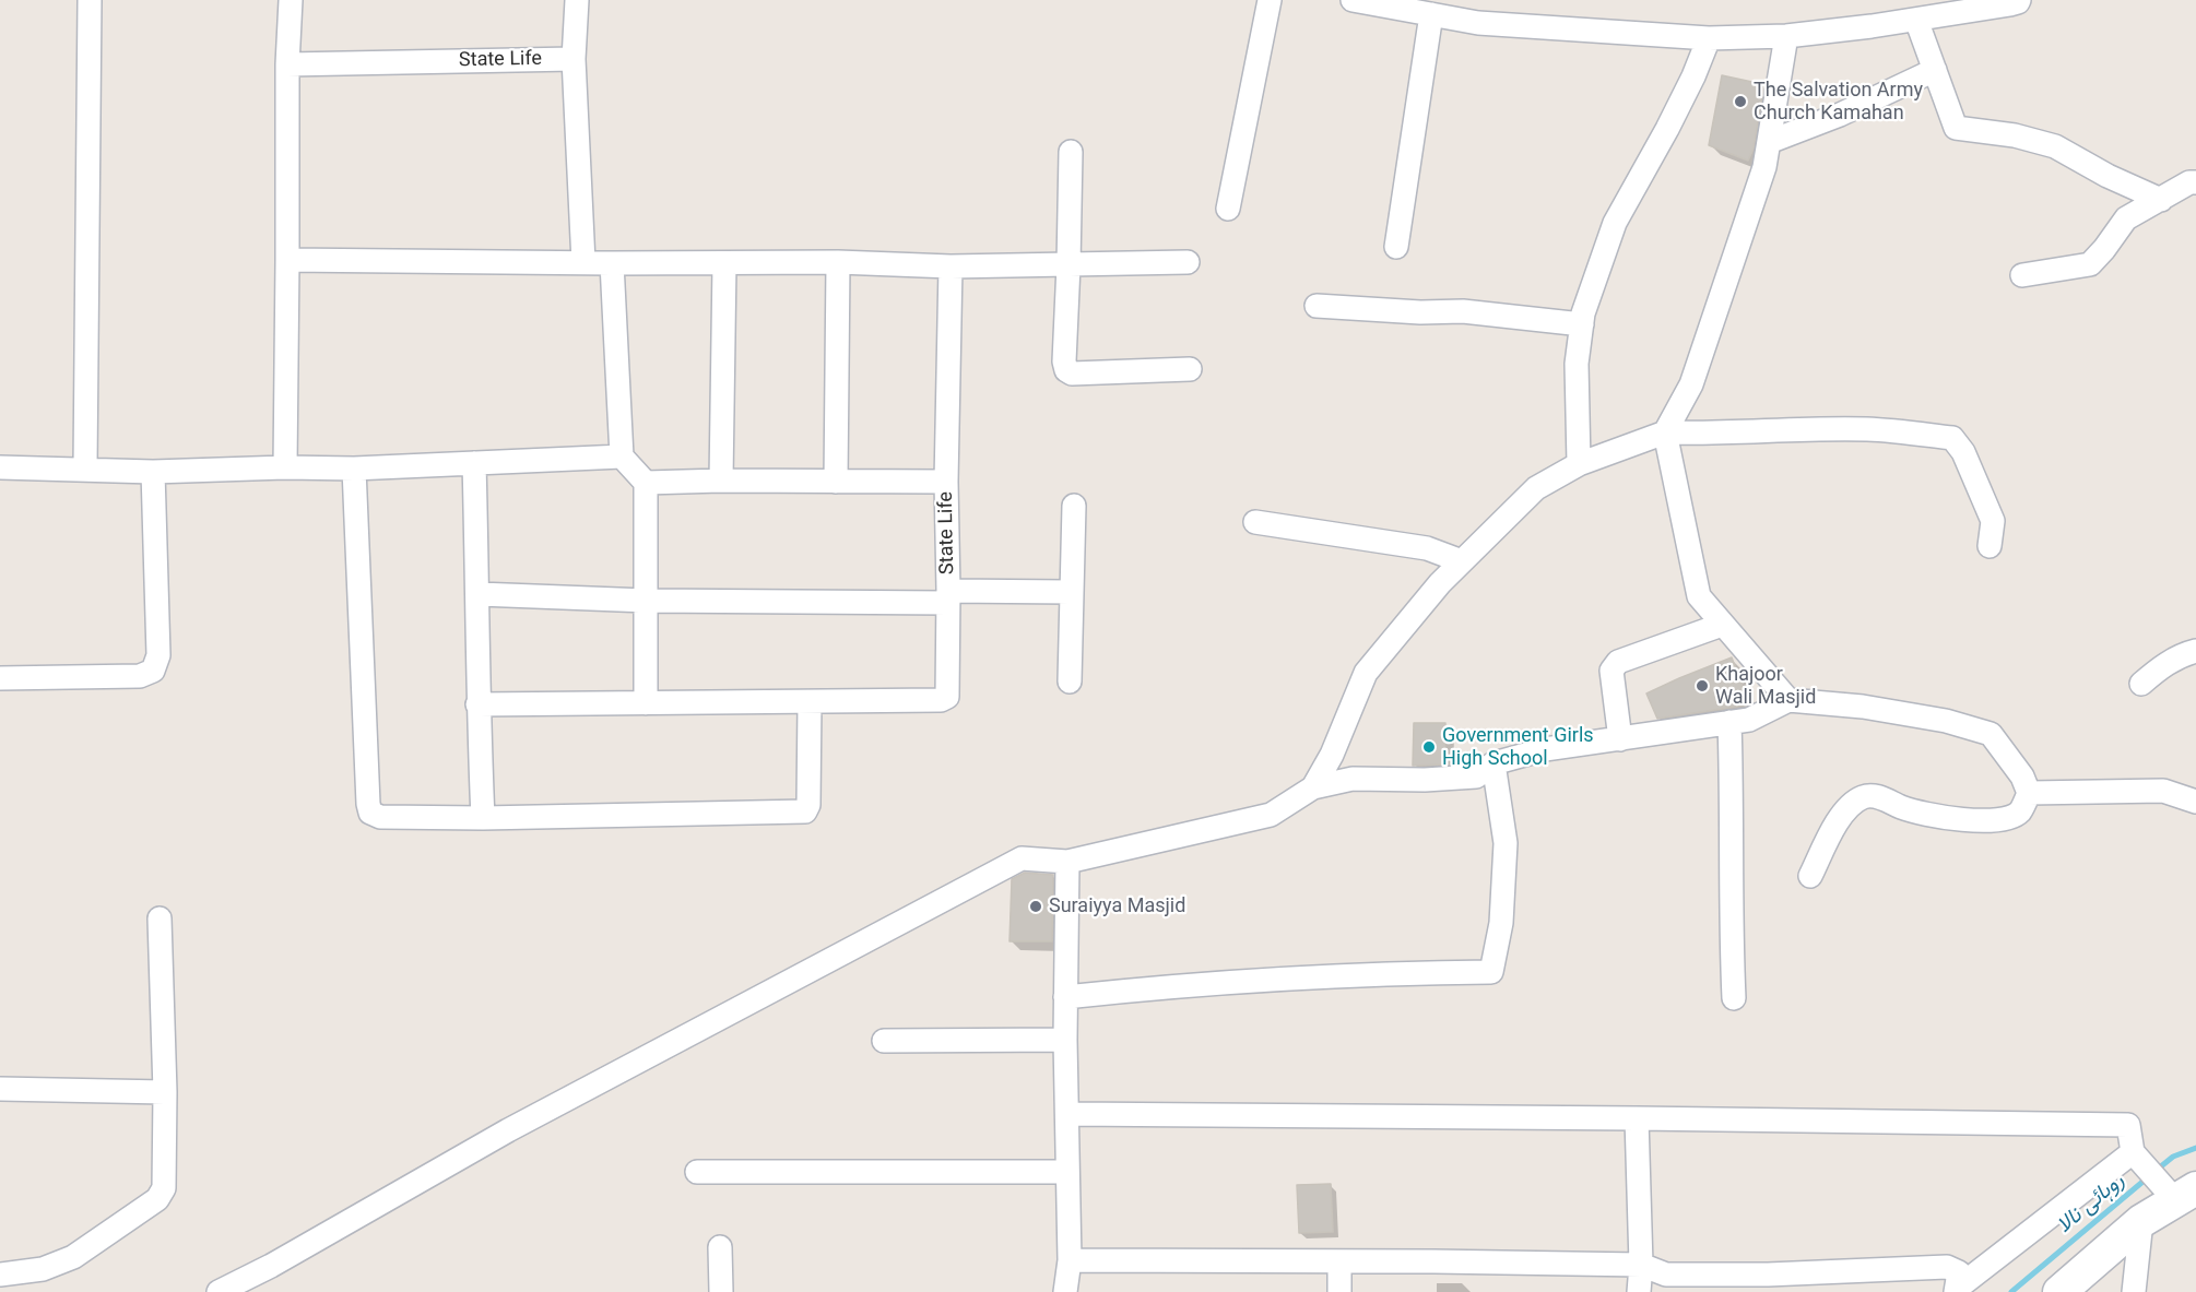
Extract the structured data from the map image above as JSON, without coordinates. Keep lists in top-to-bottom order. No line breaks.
{"streets":{"street":["State Life"]},"water":["روہائی نالا"],"places":["The Salvation Army Church Kamahan","Khajoor Wali Masjid","Government Girls High School","Suraiyya Masjid"]}
